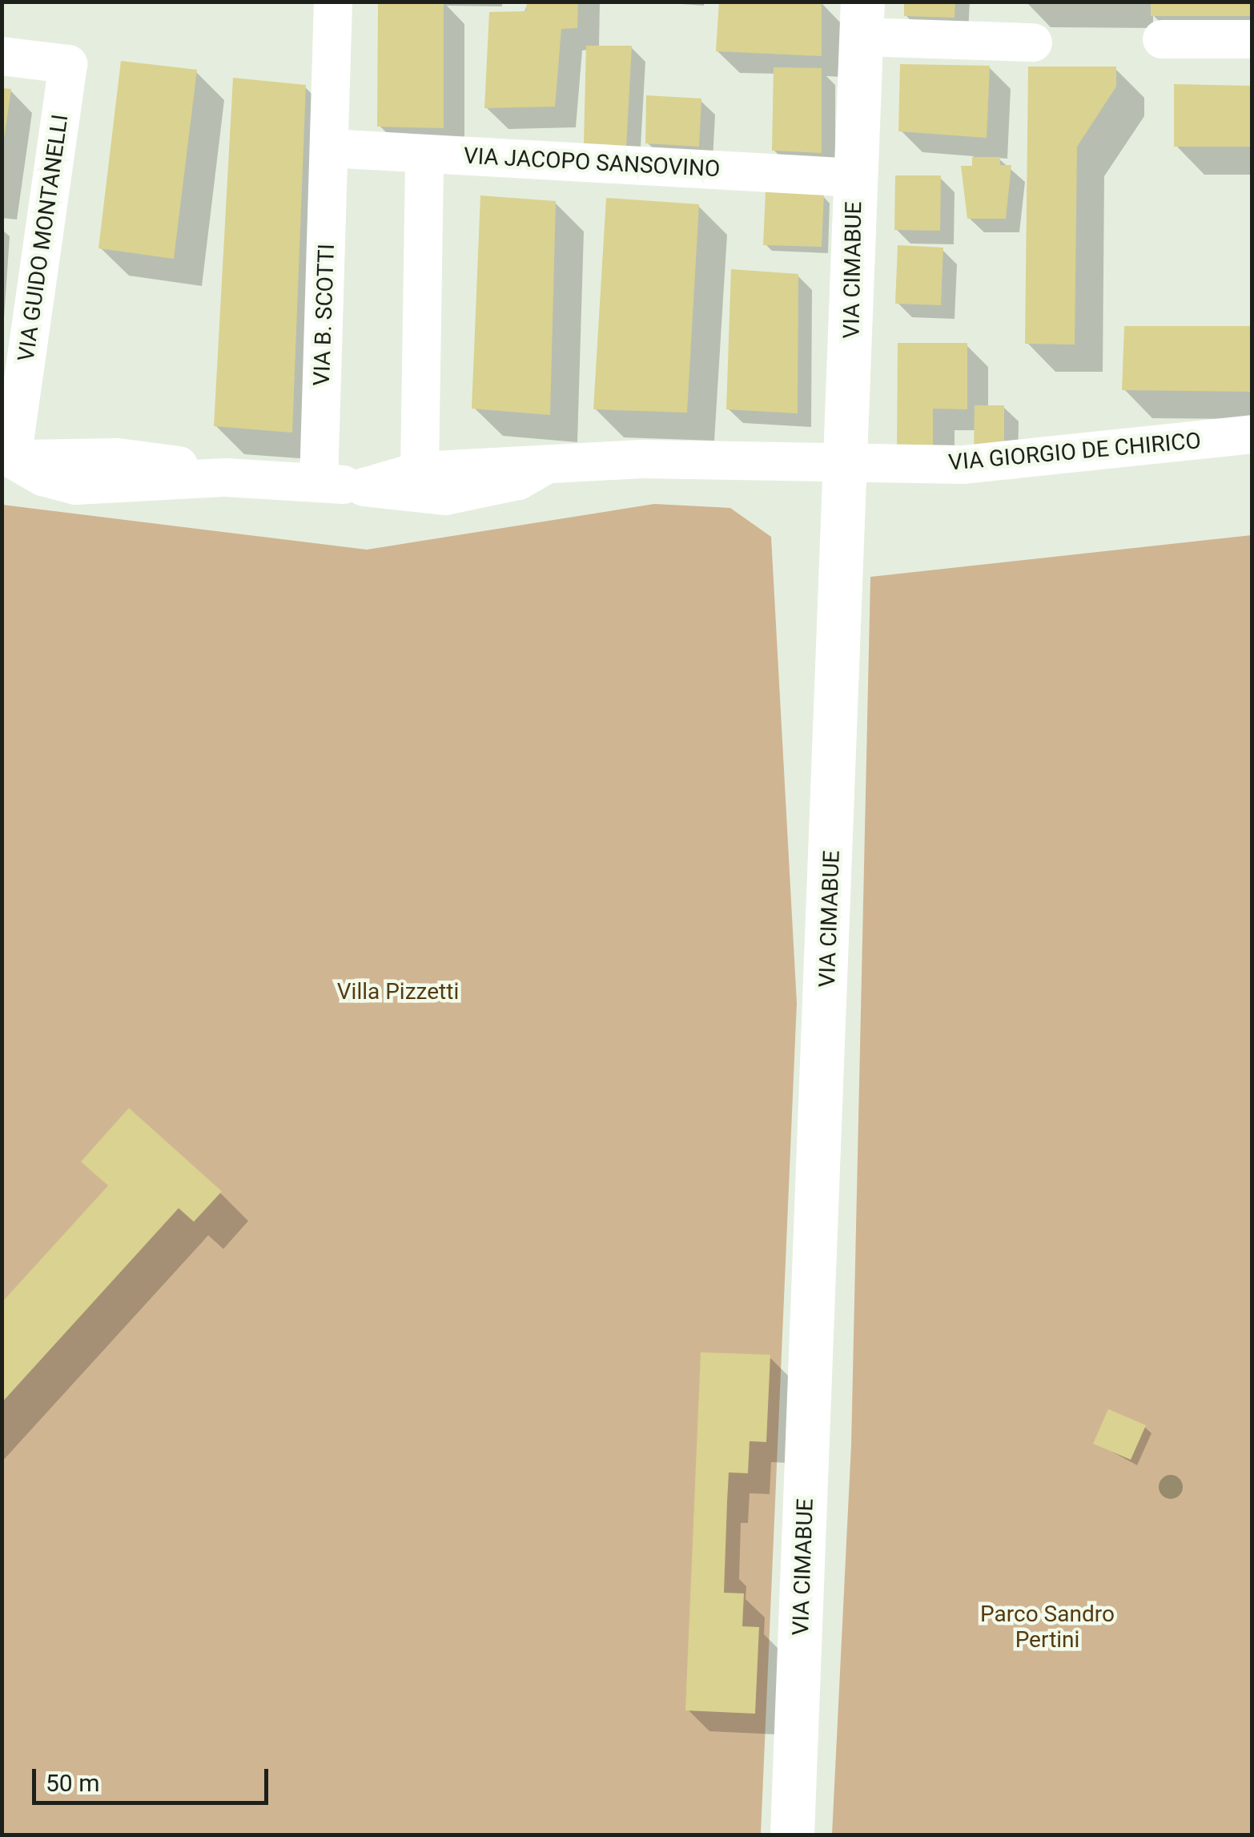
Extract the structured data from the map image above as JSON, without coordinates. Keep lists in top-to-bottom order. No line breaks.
{"streets":{"main road":["VIA CIMABUE"],"street":["VIA JACOPO SANSOVINO","VIA GUIDO MONTANELLI","VIA B. SCOTTI","VIA GIORGIO DE CHIRICO"]},"crossings":[["VIA JACOPO SANSOVINO","VIA CIMABUE"],["VIA JACOPO SANSOVINO","VIA B. SCOTTI"],["VIA CIMABUE","VIA GIORGIO DE CHIRICO"]],"parks":["Villa Pizzetti","Parco Sandro Pertini"],"scale_bar":"50 m"}
